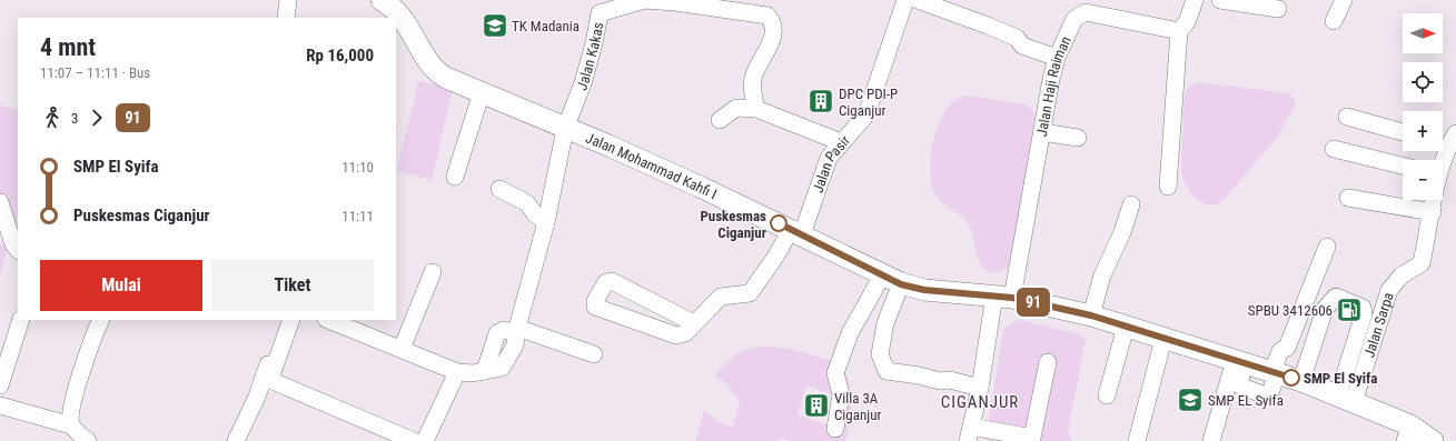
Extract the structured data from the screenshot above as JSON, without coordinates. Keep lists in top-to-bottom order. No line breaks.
{"streets":{"main road":["Jalan Mohammad Kahfi I"],"street":["Jalan Kakas","Jalan Haji Raiman","Jalan Pasir","Jalan Sarpa"]},"crossings":[["Jalan Kakas","Jalan Mohammad Kahfi I"],["Jalan Haji Raiman","Jalan Mohammad Kahfi I"],["Jalan Mohammad Kahfi I","Jalan Pasir"],["Jalan Mohammad Kahfi I","Jalan Sarpa"]],"districts":["CIGANJUR"],"places":{"school or university":["TK Madania","SMP EL Syifa"],"building":["DPC PDI-P Ciganjur","Villa 3A Ciganjur"],"other":["Puskesmas Ciganjur","SMP El Syifa"],"fuel station":["SPBU 3412606"]},"lines":["bus line 91"],"north":"right","page":{"on_map":"91","map_buttons":["+","−"],"heading":["4 mnt","11:07 – 11:11 · Bus","Rp 16,000"],"legs":["3","91"],"list":[{"name":"SMP El Syifa","value":"11:10"},{"name":"Puskesmas Ciganjur","value":"11:11"}],"buttons":["Mulai","Tiket"]}}
